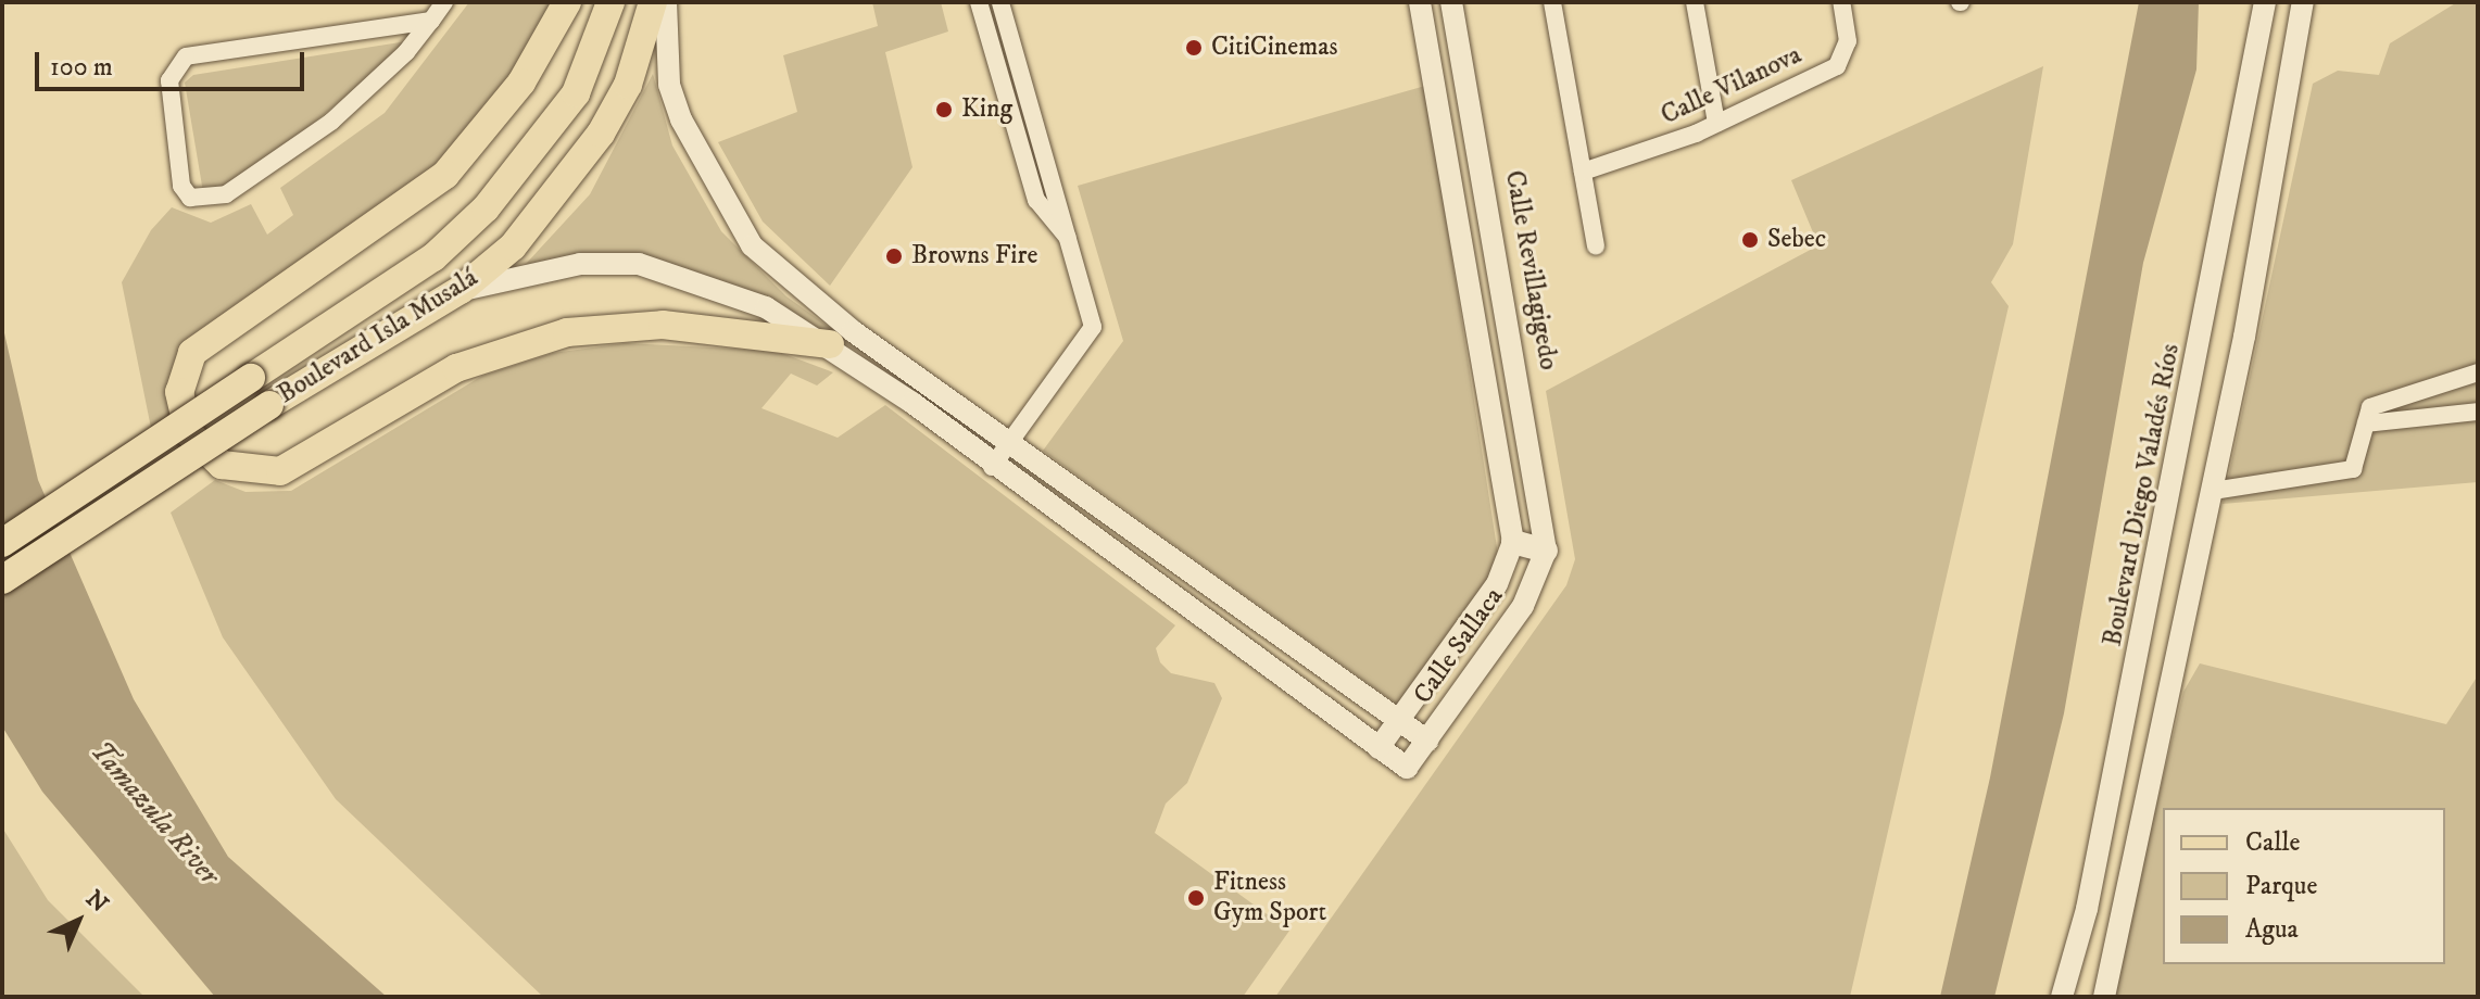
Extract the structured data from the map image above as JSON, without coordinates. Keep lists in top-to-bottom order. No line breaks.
{"streets":{"main road":["Boulevard Isla Musalá"],"street":["Calle Vilanova","Calle Revillagigedo","Boulevard Diego Valadés Ríos","Calle Sallaca"]},"crossings":[["Calle Revillagigedo","Calle Sallaca"]],"water":["Tamazula River"],"places":["CitiCinemas","King","Sebec","Browns Fire","Fitness Gym Sport"],"legend":["Calle","Parque","Agua"],"scale_bar":"100 m","north":"top right"}
